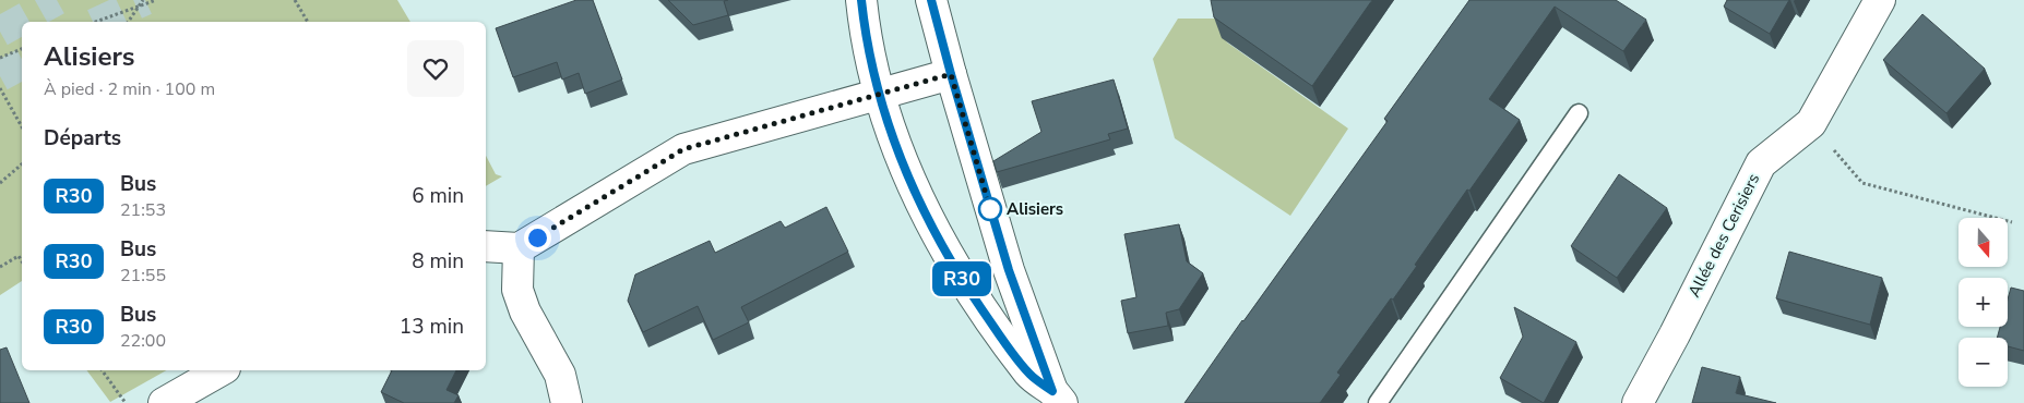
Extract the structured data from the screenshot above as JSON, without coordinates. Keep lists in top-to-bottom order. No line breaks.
{"streets":{"street":["Allée des Cerisiers"]},"places":["Alisiers"],"lines":["bus line R30"],"north":"bottom","page":{"on_map":"R30","heading":[["Alisiers","À pied · 2 min · 100 m"],"Départs"],"list":[{"mark":"R30","name":"Bus","note":"21:53","value":"6 min"},{"mark":"R30","name":"Bus","note":"21:55","value":"8 min"},{"mark":"R30","name":"Bus","note":"22:00","value":"13 min"}],"map_buttons":["+","−"]}}
